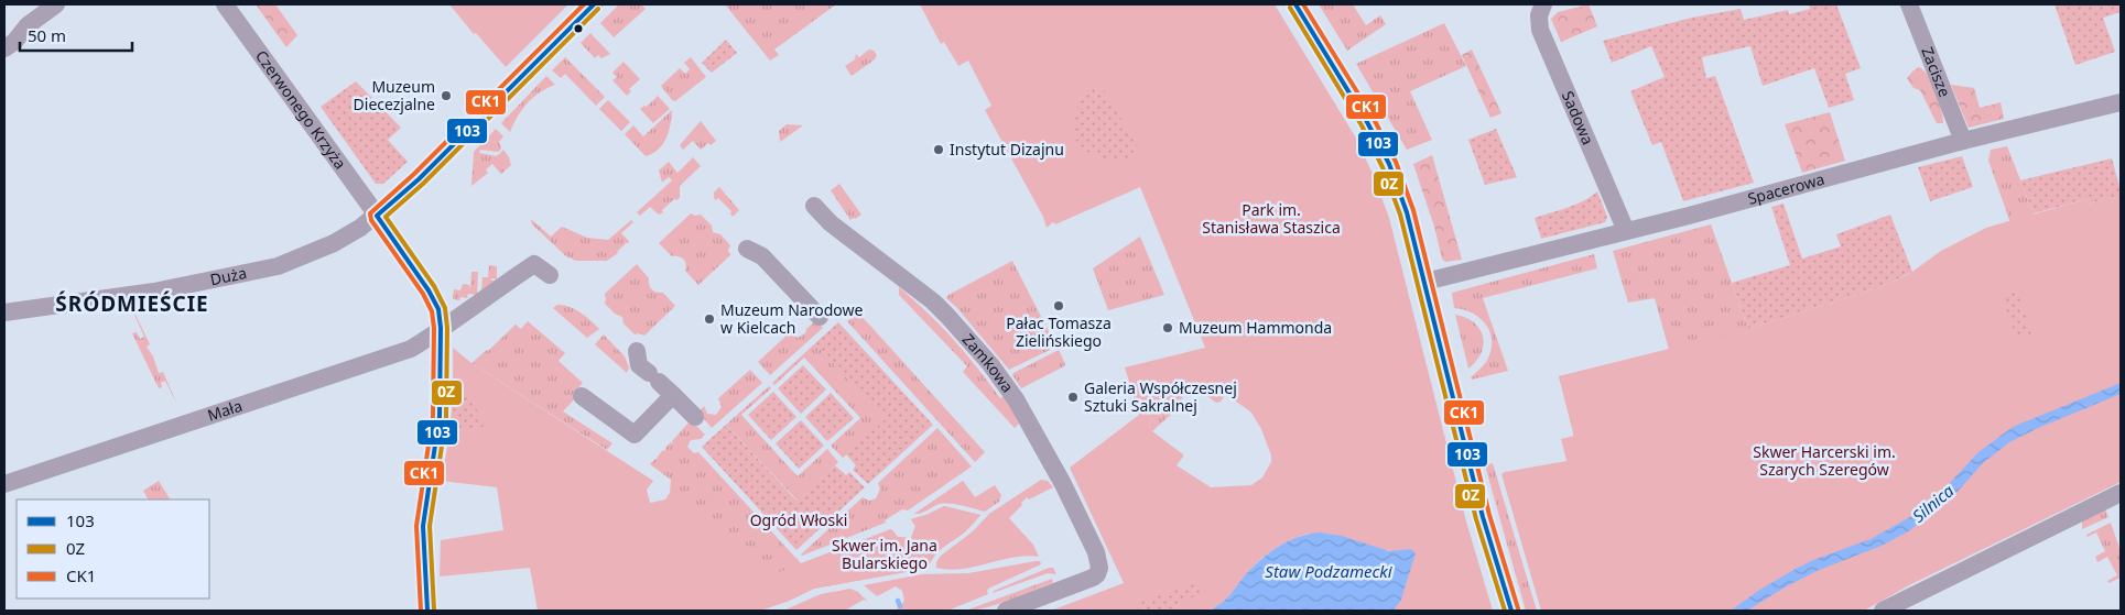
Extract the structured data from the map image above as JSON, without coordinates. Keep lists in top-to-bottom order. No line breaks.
{"streets":{"street":["Zacisze","Czerwonego Krzyża","Sadowa","Spacerowa","Duża","Zamkowa","Mała"]},"crossings":[["Zacisze","Spacerowa"],["Czerwonego Krzyża","Duża"],["Czerwonego Krzyża","Mała"],["Sadowa","Spacerowa"]],"districts":["ŚRÓDMIEŚCIE"],"water":["Silnica","Staw Podzamecki"],"parks":["Park im. Stanisława Staszica","Skwer Harcerski im. Szarych Szeregów","Ogród Włoski","Skwer im. Jana Bularskiego"],"places":["Muzeum Diecezjalne","Instytut Dizajnu","Pałac Tomasza Zielińskiego","Muzeum Narodowe w Kielcach","Muzeum Hammonda","Galeria Współczesnej Sztuki Sakralnej"],"lines":["transit line 103","transit line CK1","transit line 0Z"],"legend":["103","0Z","CK1"],"scale_bar":"50 m"}
